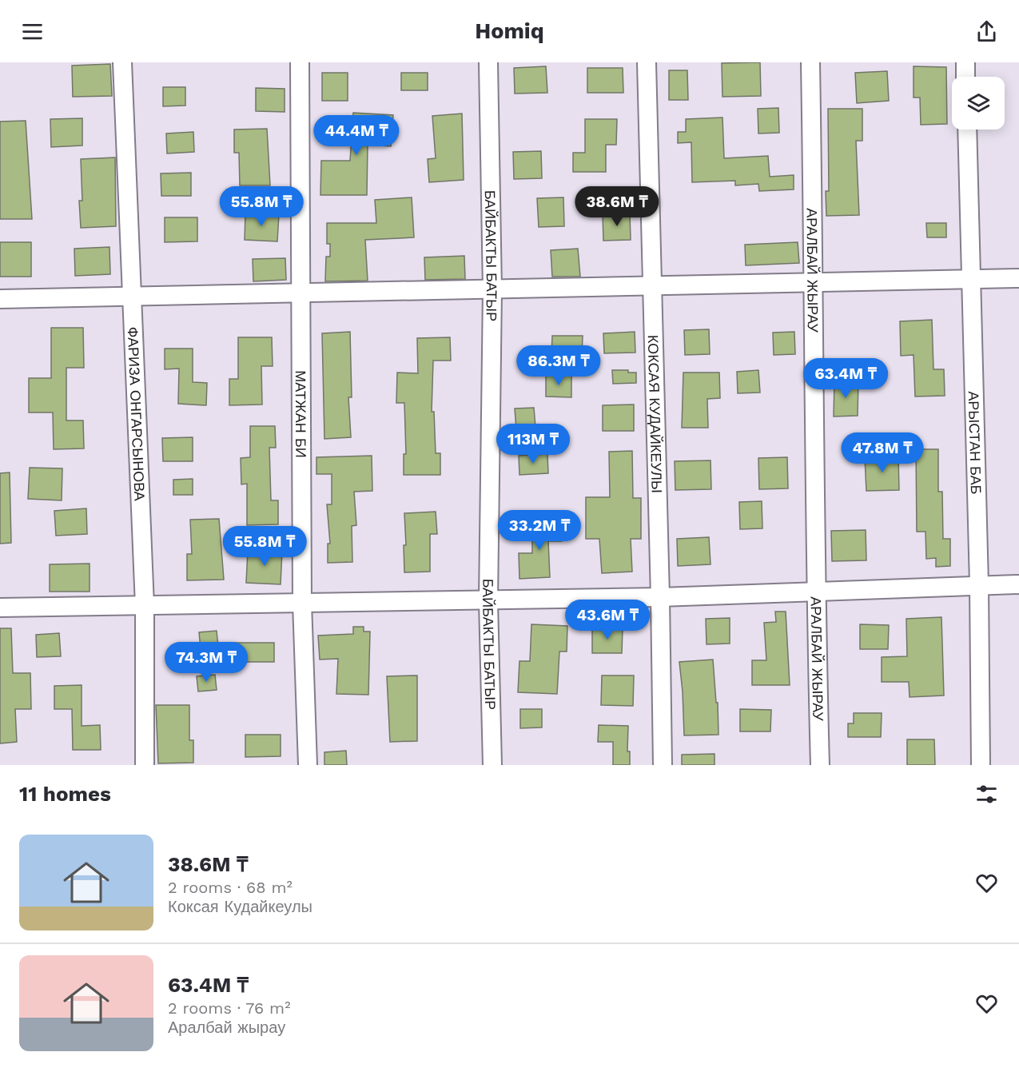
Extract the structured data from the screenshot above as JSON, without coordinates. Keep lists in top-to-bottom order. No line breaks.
{"streets":{"street":["БАЙБАКТЫ БАТЫР","АРАЛБАЙ ЖЫРАУ","ФАРИЗА ОНГАРСЫНОВА","КОКСАЯ КУДАЙКЕУЛЫ","МАТЖАН БИ","АРЫСТАН БАБ"]},"page":{"header":"Homiq","price":["44.4M ₸","55.8M ₸","38.6M ₸","86.3M ₸","63.4M ₸","113M ₸","47.8M ₸","33.2M ₸","55.8M ₸","43.6M ₸","74.3M ₸"],"heading":"11 homes","list":[{"name":"38.6M ₸","note":"2 rooms · 68 m² · Коксая Кудайкеулы"},{"name":"63.4M ₸","note":"2 rooms · 76 m² · Аралбай жырау"}]}}
